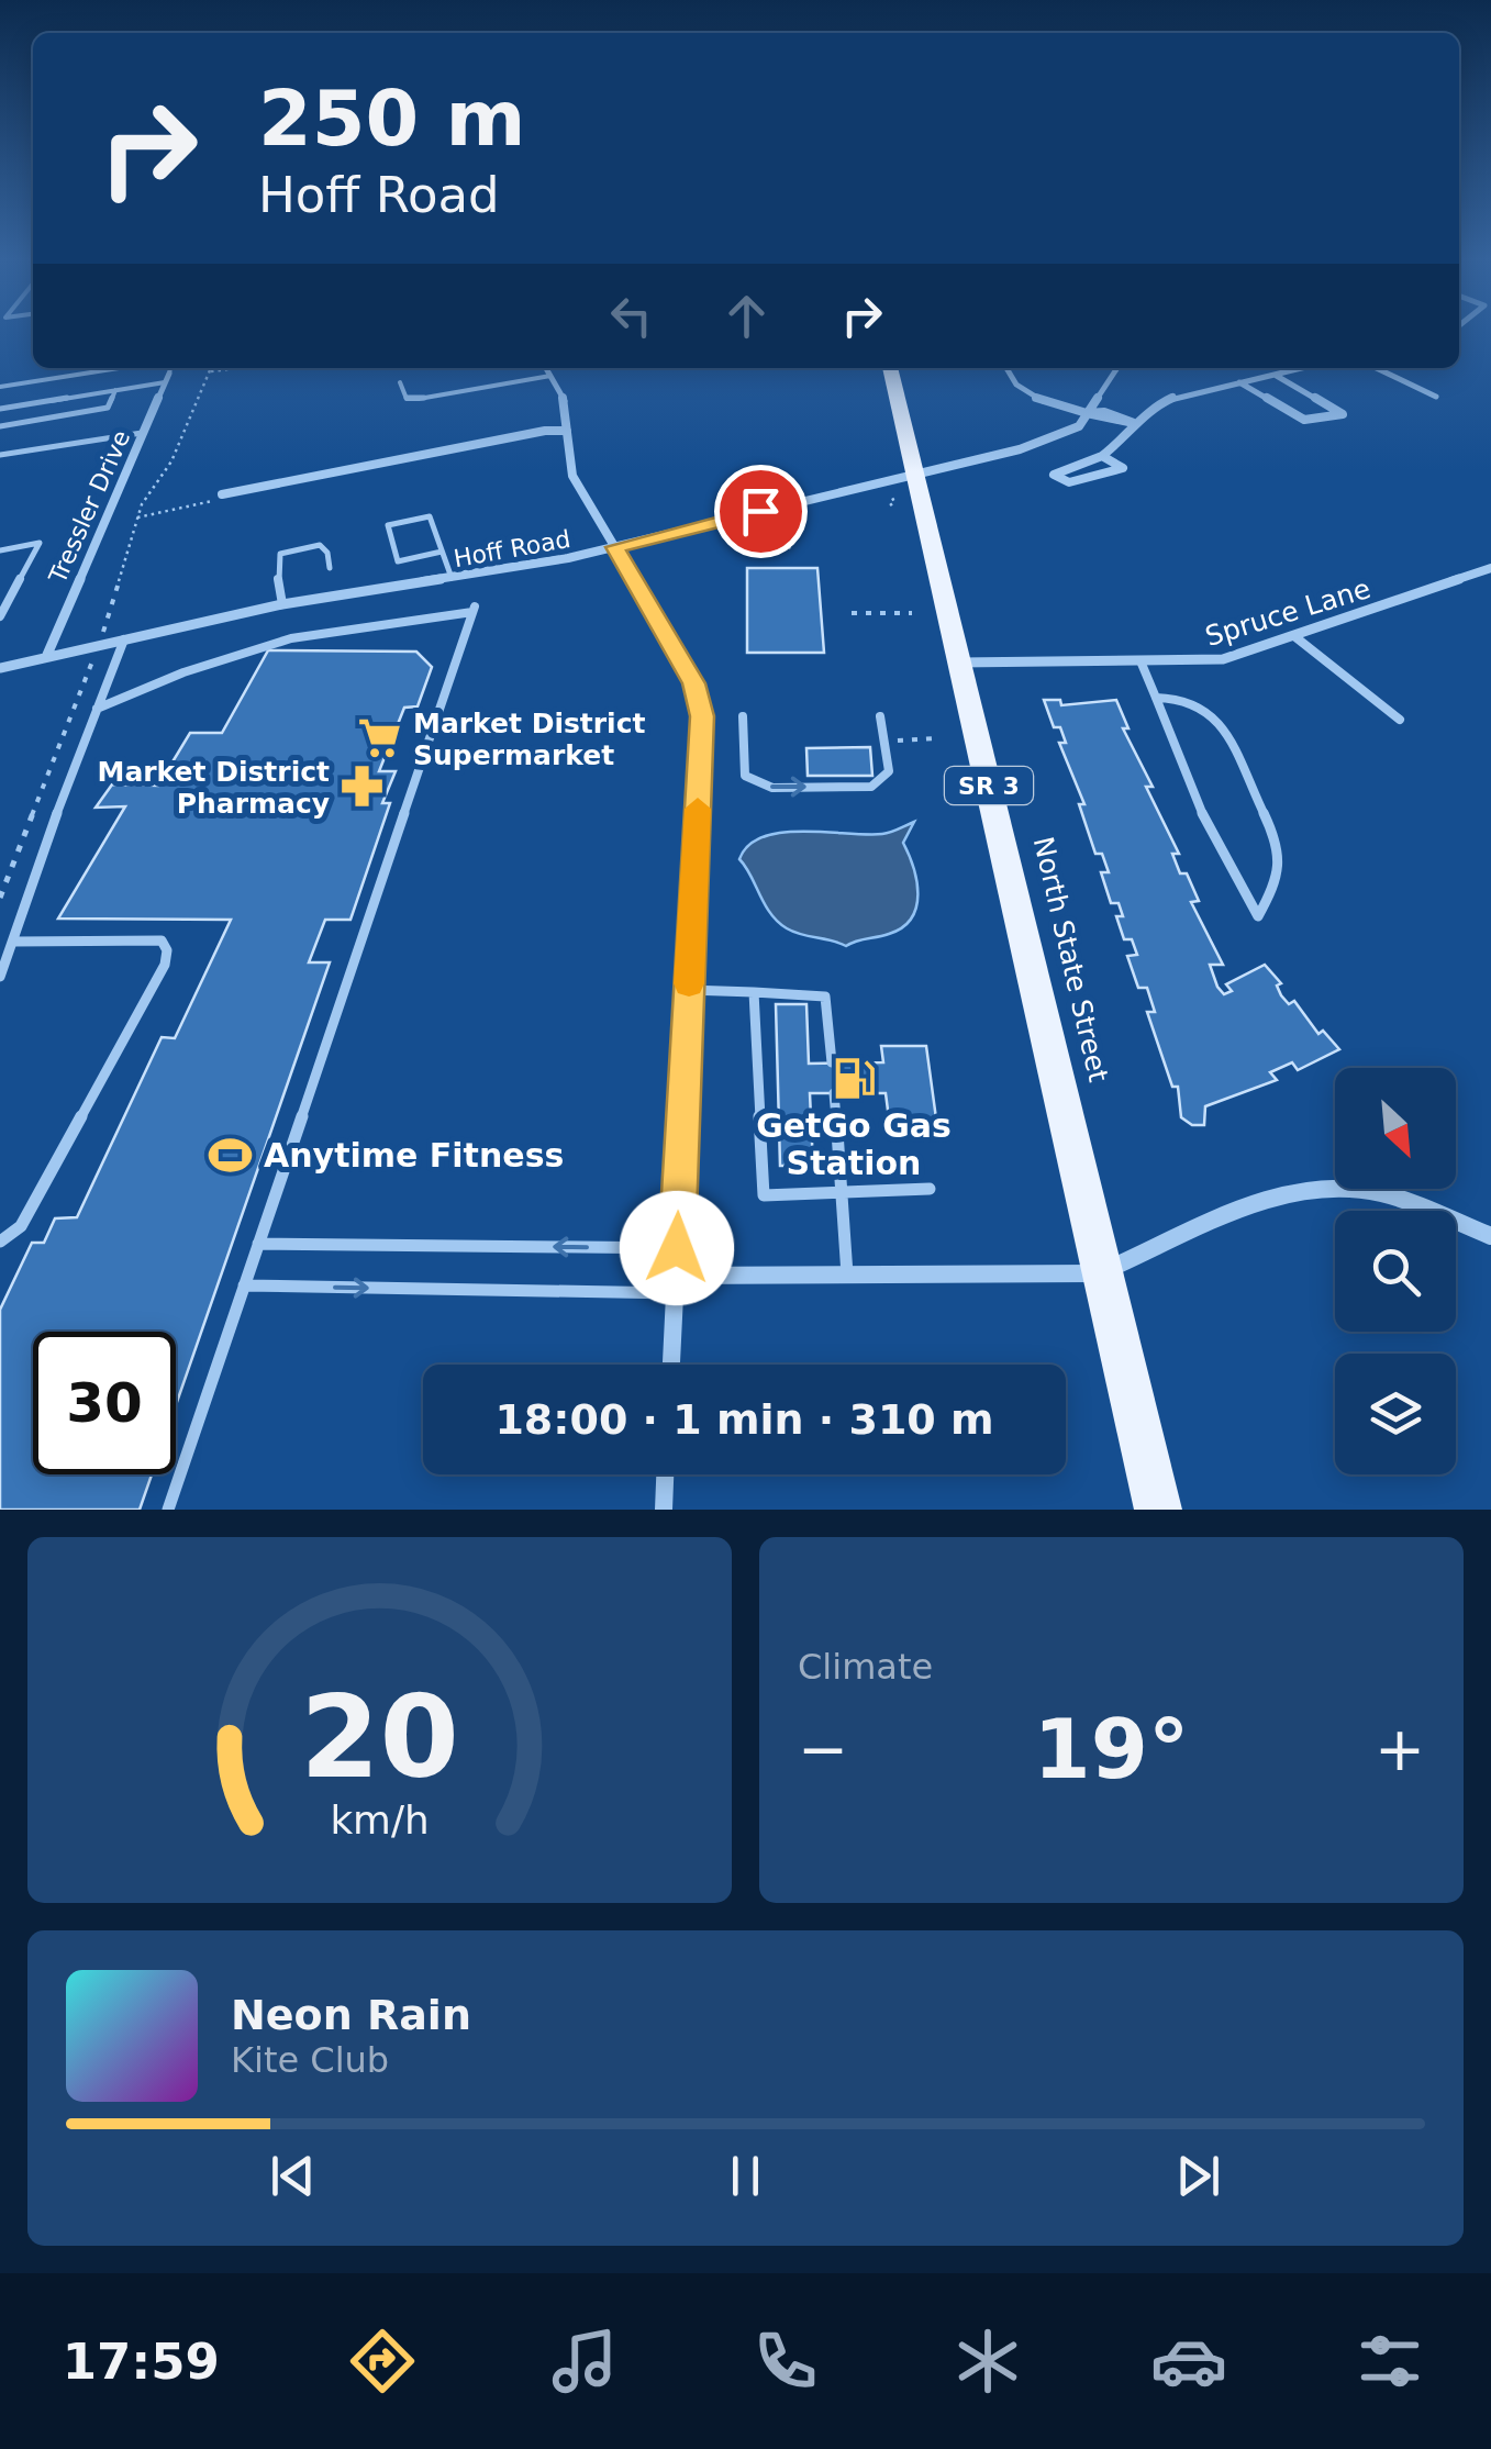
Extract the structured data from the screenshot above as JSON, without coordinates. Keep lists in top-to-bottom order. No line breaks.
{"streets":{"main road":["SR 3","North State Street"],"street":["Tressler Drive","Hoff Road","Spruce Lane"]},"crossings":[["Tressler Drive","Hoff Road"],["Hoff Road","North State Street"],["Spruce Lane","North State Street"]],"places":{"supermarket":["Market District Supermarket"],"pharmacy":["Market District Pharmacy"],"fuel station":["GetGo Gas Station"],"sports":["Anytime Fitness"]},"north":"bottom right","page":{"turn":["250 m","Hoff Road"],"limit":"30","trip":"18:00 · 1 min · 310 m","tile":"Climate","heat":["−","19°","+"],"song":["Neon Rain","Kite Club"],"tabs":"17:59","gauge":["20","km/h"]}}
